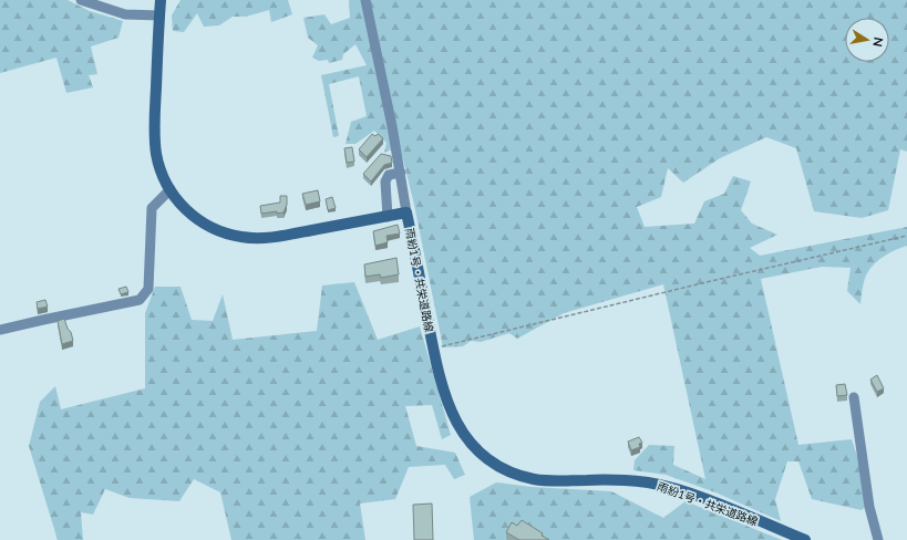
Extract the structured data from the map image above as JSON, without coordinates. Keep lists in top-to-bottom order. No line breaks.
{"streets":{"street":["雨紛1号・共栄道路線"]},"north":"right"}
